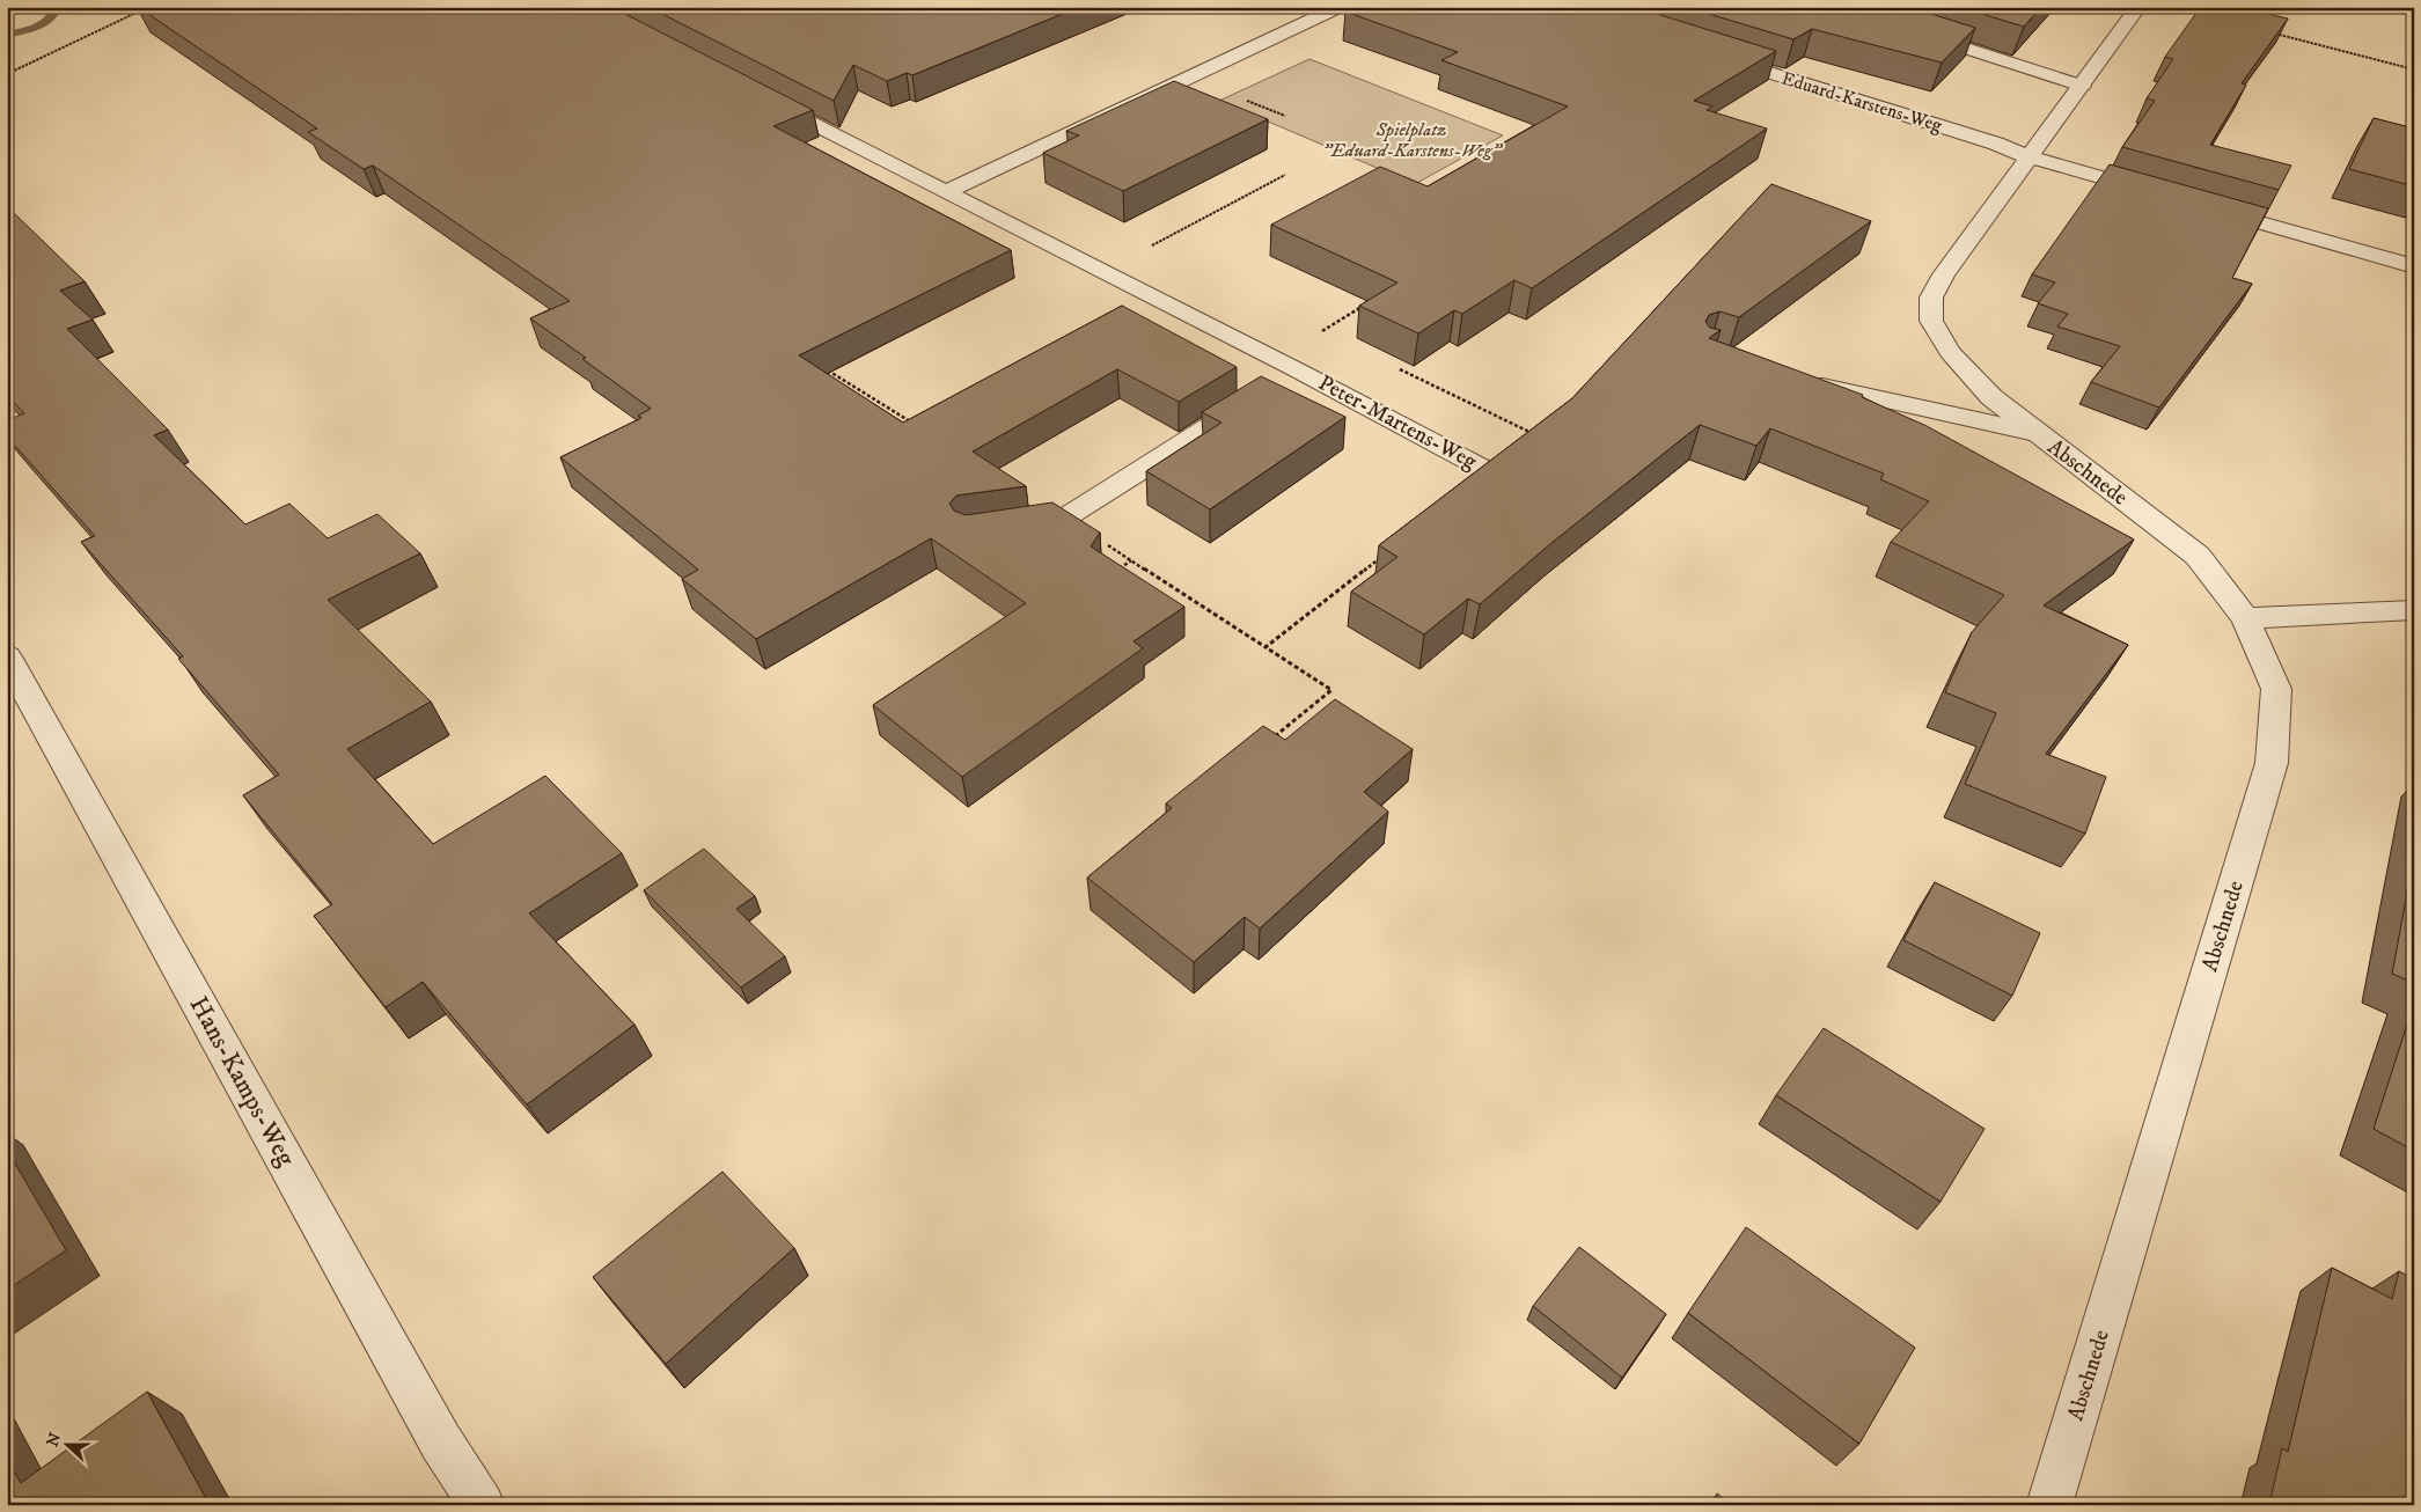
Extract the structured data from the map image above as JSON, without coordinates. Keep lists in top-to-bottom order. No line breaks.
{"streets":{"street":["Eduard-Karstens-Weg","Peter-Martens-Weg","Abschnede","Hans-Kamps-Weg"]},"crossings":[["Eduard-Karstens-Weg","Abschnede"]],"parks":["Spielplatz \"Eduard-Karstens-Weg\""],"north":"left"}
